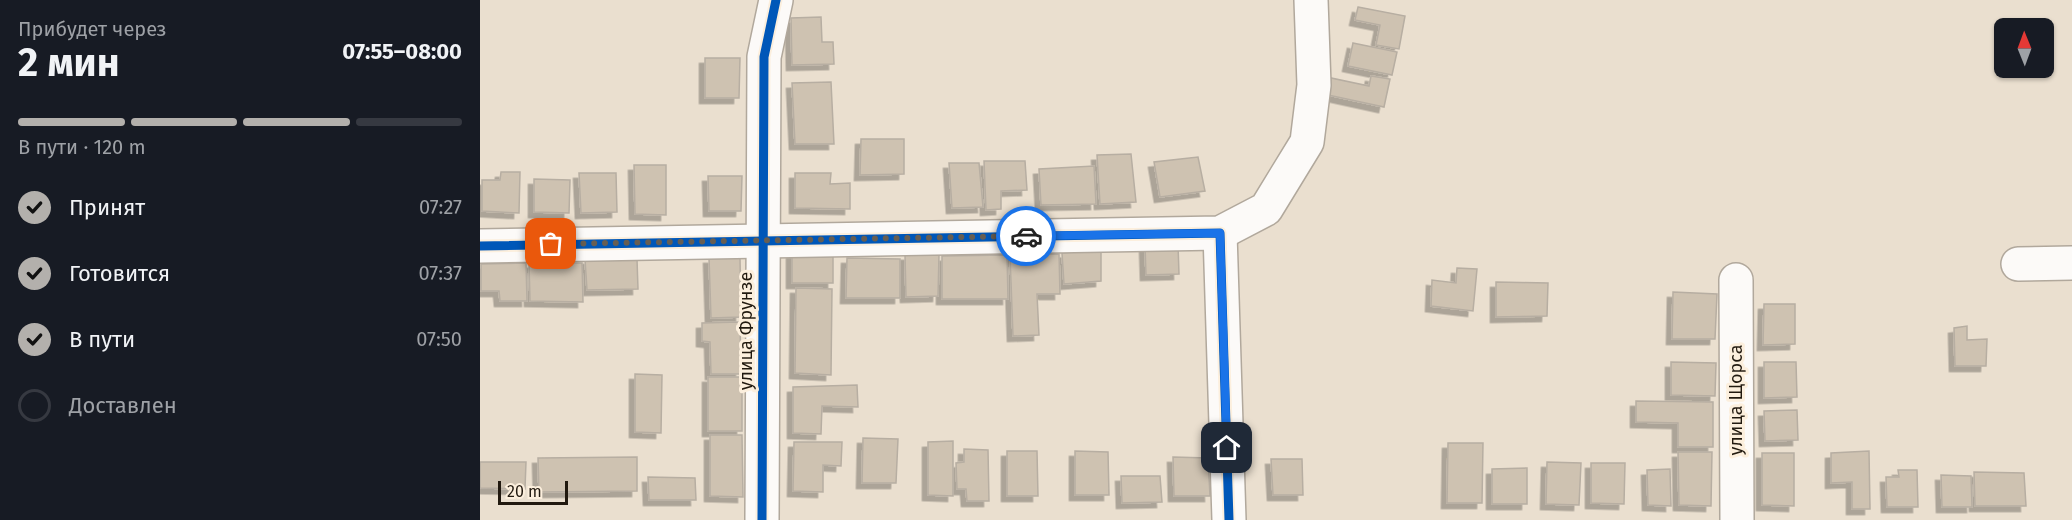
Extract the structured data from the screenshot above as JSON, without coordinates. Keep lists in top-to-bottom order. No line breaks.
{"streets":{"street":["улица Фрунзе","улица Щорса"]},"scale_bar":"20 m","north":"top","page":{"heading":["2 мин","Прибудет через","07:55–08:00"],"bar":"В пути · 120 m","list":[["Принят","07:27"],["Готовится","07:37"],["В пути","07:50"],"Доставлен"],"scale":"20 m"}}
